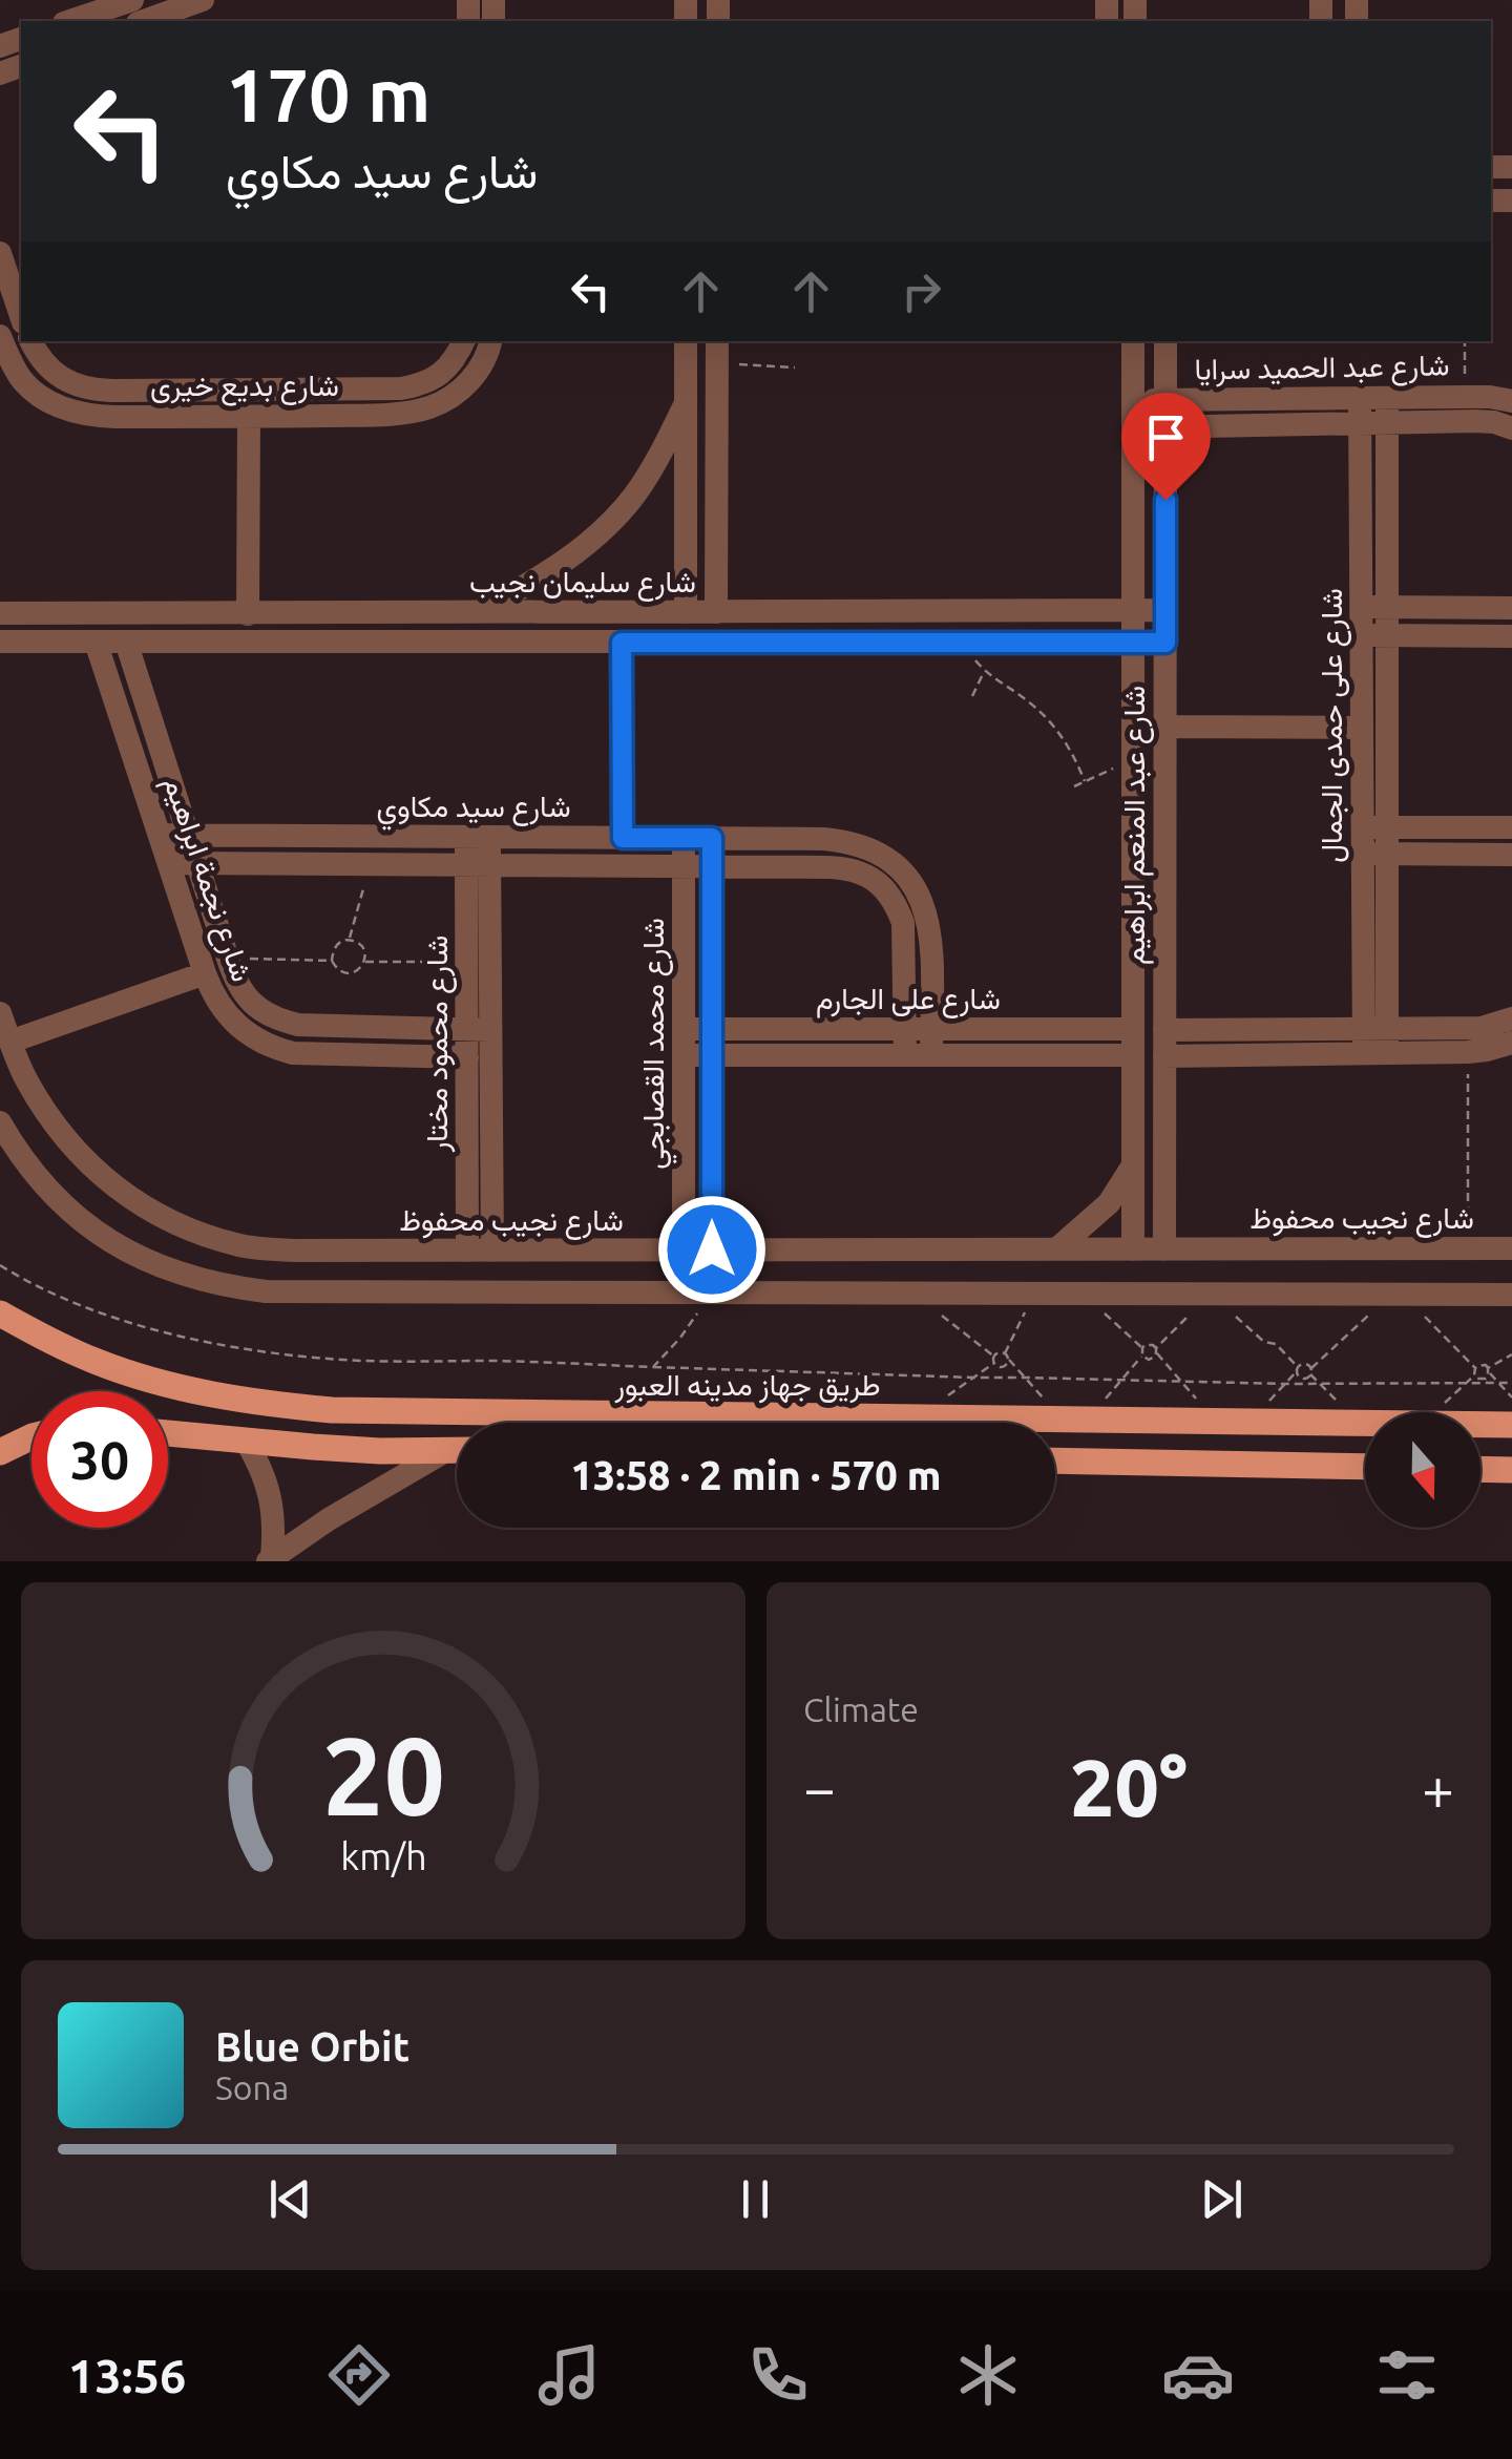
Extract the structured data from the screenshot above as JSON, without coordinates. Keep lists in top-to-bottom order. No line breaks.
{"streets":{"main road":["طريق جهاز مدينه العبور"],"street":["شارع عبد الحميد سرايا","شارع بديع خيرى","شارع سليمان نجيب","شارع على حمدى الجمال","شارع سيد مكاوي","شارع عبد المنعم ابراهيم","شارع نجمة ابراهيم","شارع على الجارم","شارع محمود مختار","شارع محمد القصابجي","شارع نجيب محفوظ"]},"crossings":[["شارع عبد الحميد سرايا","شارع على حمدى الجمال"],["شارع عبد الحميد سرايا","شارع عبد المنعم ابراهيم"],["شارع سليمان نجيب","شارع عبد المنعم ابراهيم"],["شارع سيد مكاوي","شارع نجمة ابراهيم"],["شارع سيد مكاوي","شارع على الجارم"],["شارع سيد مكاوي","شارع محمود مختار"],["شارع سيد مكاوي","شارع محمد القصابجي"],["شارع عبد المنعم ابراهيم","شارع على الجارم"],["شارع عبد المنعم ابراهيم","شارع نجيب محفوظ"],["شارع نجمة ابراهيم","شارع محمود مختار"],["شارع على الجارم","شارع محمد القصابجي"],["شارع محمود مختار","شارع نجيب محفوظ"],["شارع محمد القصابجي","شارع نجيب محفوظ"]],"north":"bottom","page":{"turn":["170 m","شارع سيد مكاوي"],"limit":"30","trip":"13:58 · 2 min · 570 m","tile":"Climate","heat":["−","20°","+"],"song":["Blue Orbit","Sona"],"tabs":"13:56","gauge":["20","km/h"]}}
